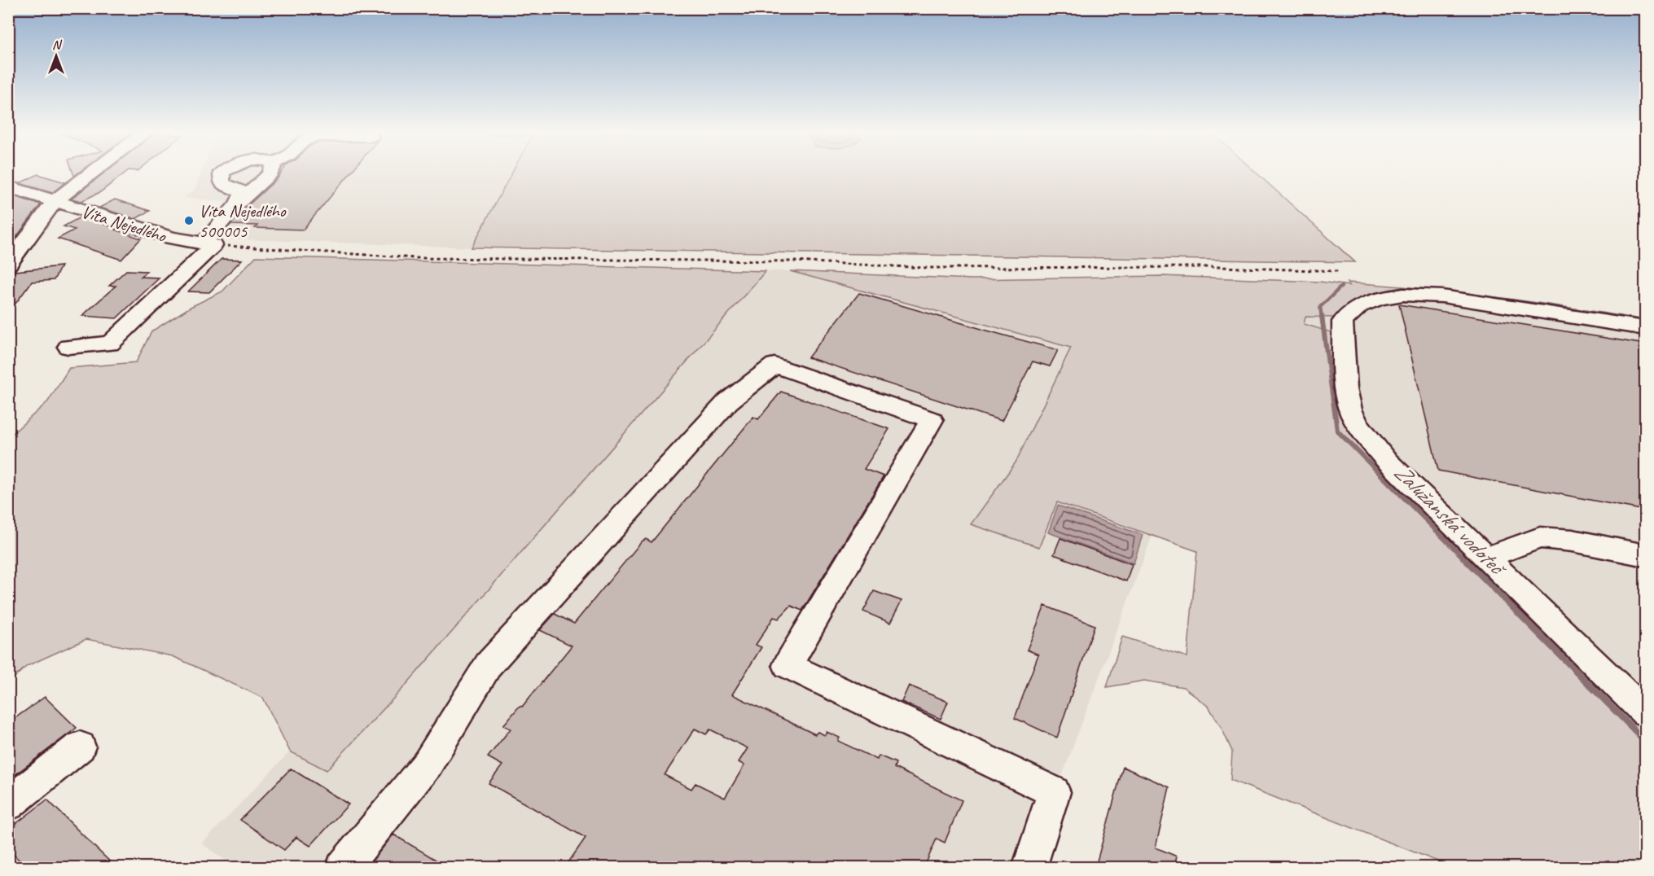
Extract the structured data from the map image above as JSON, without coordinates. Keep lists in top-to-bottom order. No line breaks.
{"streets":{"street":["Víta Nejedlého"]},"water":["Zalužanská vodoteč"],"places":["Víta Nejedlého 500005"],"north":"top"}
